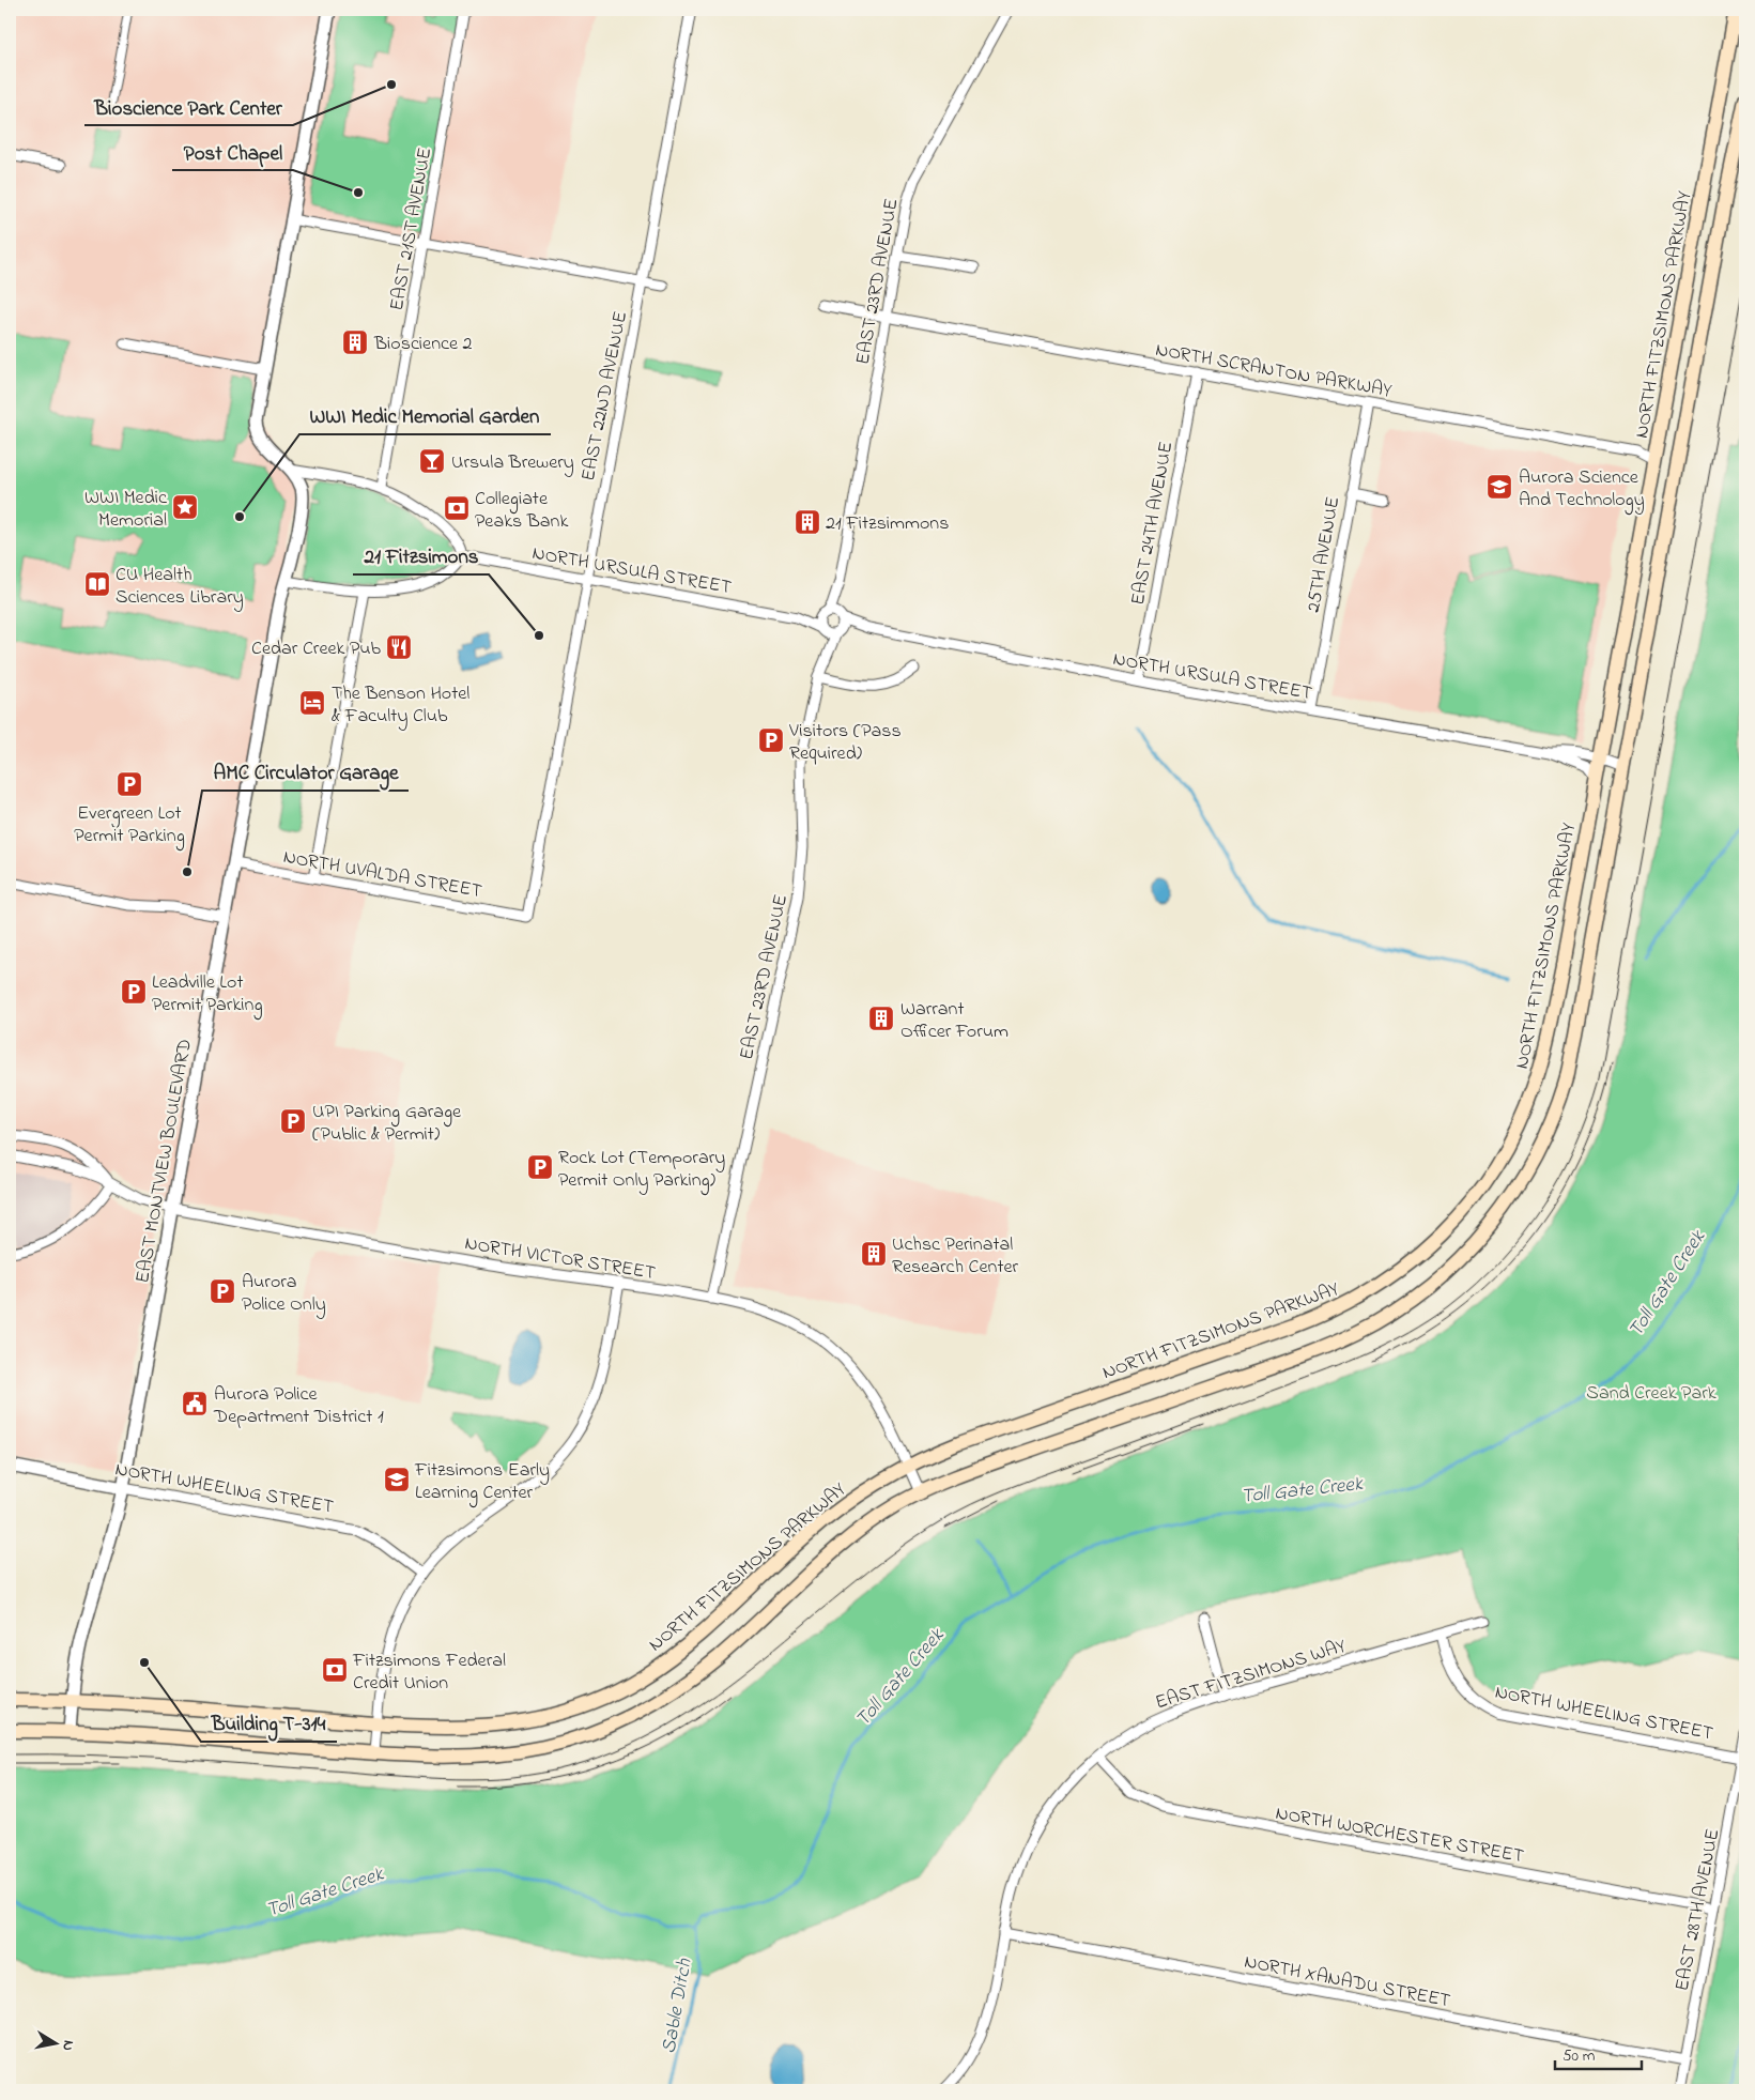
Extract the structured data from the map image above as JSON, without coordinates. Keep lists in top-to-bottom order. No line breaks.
{"streets":{"main road":["NORTH FITZSIMONS PARKWAY"],"street":["EAST 21ST AVENUE","EAST 23RD AVENUE","NORTH SCRANTON PARKWAY","EAST 22ND AVENUE","EAST 24TH AVENUE","25TH AVENUE","NORTH URSULA STREET","NORTH UVALDA STREET","EAST MONTVIEW BOULEVARD","NORTH VICTOR STREET","NORTH WHEELING STREET","EAST FITZSIMONS WAY","NORTH WORCHESTER STREET","EAST 28TH AVENUE","NORTH XANADU STREET"]},"crossings":[["EAST 23RD AVENUE","NORTH SCRANTON PARKWAY"],["EAST 23RD AVENUE","NORTH URSULA STREET"],["EAST 23RD AVENUE","NORTH VICTOR STREET"],["NORTH FITZSIMONS PARKWAY","NORTH SCRANTON PARKWAY"],["NORTH FITZSIMONS PARKWAY","NORTH URSULA STREET"],["NORTH FITZSIMONS PARKWAY","EAST MONTVIEW BOULEVARD"],["NORTH FITZSIMONS PARKWAY","NORTH VICTOR STREET"],["NORTH SCRANTON PARKWAY","EAST 24TH AVENUE"],["NORTH SCRANTON PARKWAY","25TH AVENUE"],["EAST 22ND AVENUE","NORTH URSULA STREET"],["EAST 22ND AVENUE","NORTH UVALDA STREET"],["EAST 24TH AVENUE","NORTH URSULA STREET"],["25TH AVENUE","NORTH URSULA STREET"],["NORTH UVALDA STREET","EAST MONTVIEW BOULEVARD"],["EAST MONTVIEW BOULEVARD","NORTH VICTOR STREET"],["EAST MONTVIEW BOULEVARD","NORTH WHEELING STREET"],["NORTH WHEELING STREET","EAST FITZSIMONS WAY"],["NORTH WHEELING STREET","EAST 28TH AVENUE"],["EAST FITZSIMONS WAY","NORTH WORCHESTER STREET"],["EAST FITZSIMONS WAY","NORTH XANADU STREET"],["NORTH WORCHESTER STREET","EAST 28TH AVENUE"],["EAST 28TH AVENUE","NORTH XANADU STREET"]],"water":["Toll Gate Creek","Sable Ditch"],"parks":["Sand Creek Park"],"places":{"other":["Bioscience Park Center","Post Chapel","WWI Medic Memorial Garden","21 Fitzsimons","AMC Circulator Garage","Building T-314"],"building":["Bioscience 2","21 Fitzsimmons","Warrant Officer Forum","Uchsc Perinatal Research Center"],"bar":["Ursula Brewery"],"school or university":["Aurora Science And Technology","Fitzsimons Early Learning Center"],"place":["WWI Medic Memorial"],"bank":["Collegiate Peaks Bank","Fitzsimons Federal Credit Union"],"library":["CU Health Sciences Library"],"restaurant":["Cedar Creek Pub"],"hotel":["The Benson Hotel & Faculty Club"],"parking":["Visitors (Pass Required)","Evergreen Lot Permit Parking","Leadville Lot Permit Parking","UPI Parking Garage (Public & Permit)","Rock Lot (Temporary Permit Only Parking)","Aurora Police Only"],"public building":["Aurora Police Department District 1"]},"scale_bar":"50 m","north":"right"}
